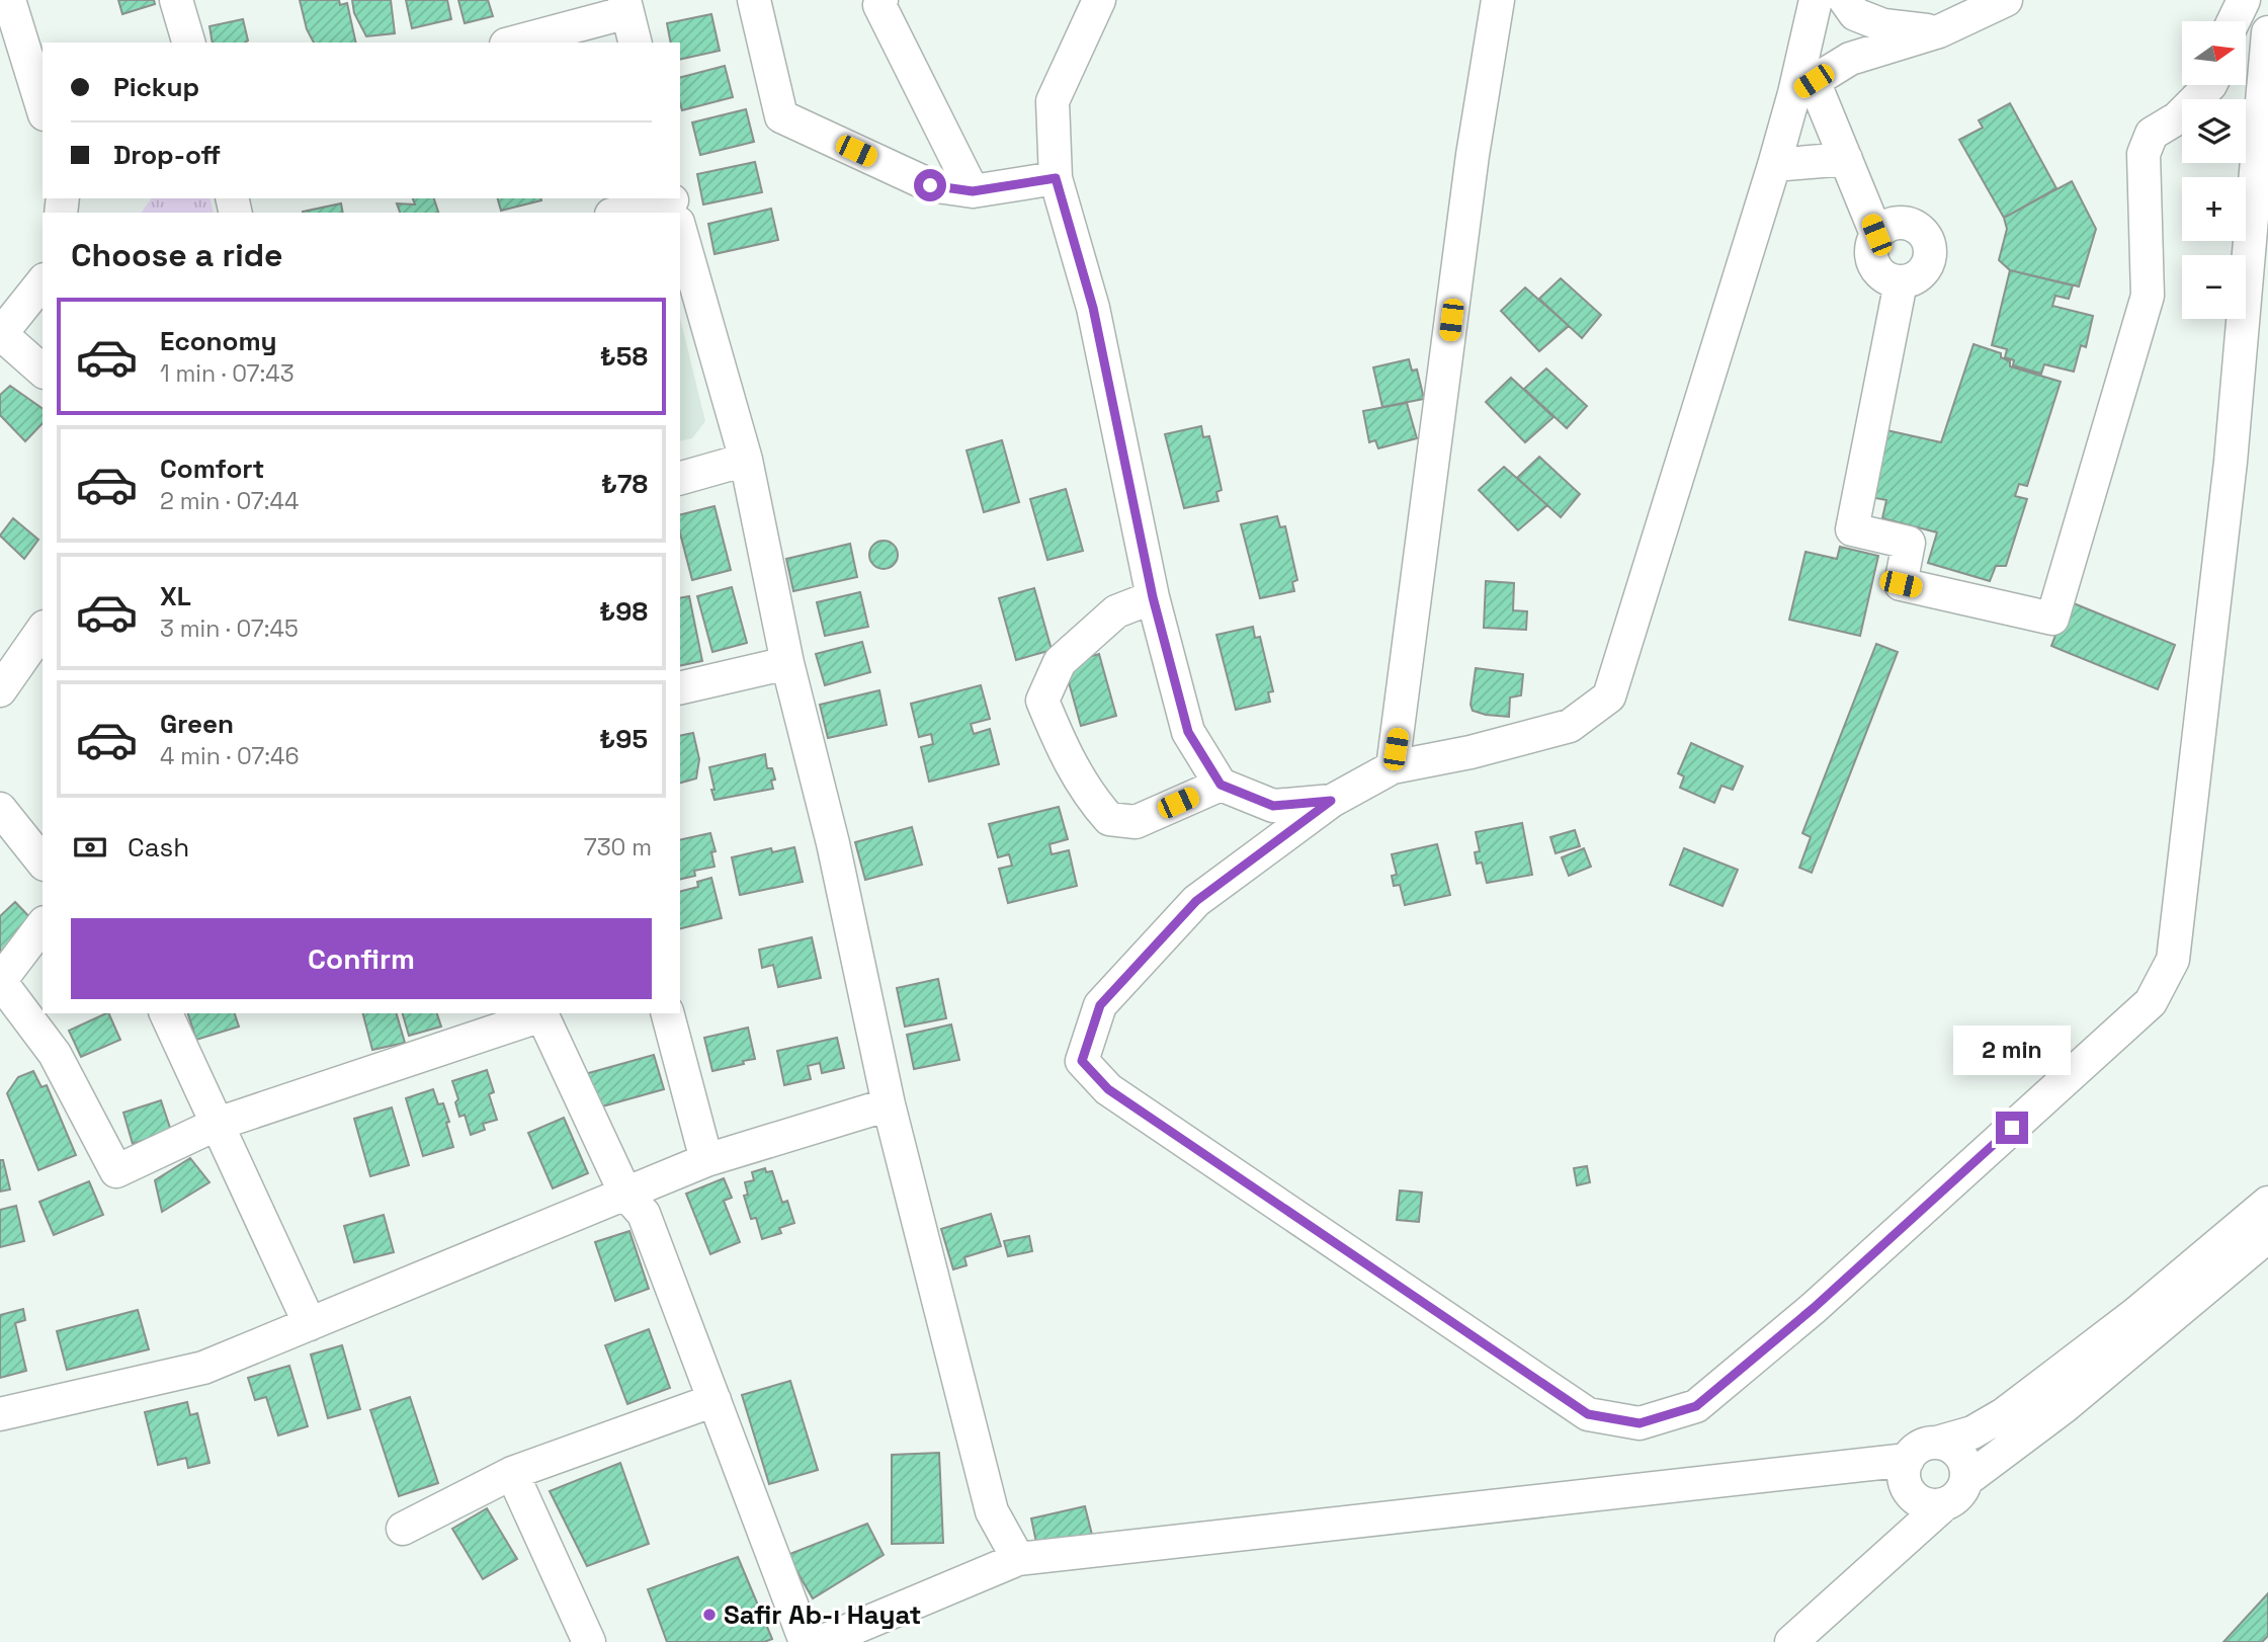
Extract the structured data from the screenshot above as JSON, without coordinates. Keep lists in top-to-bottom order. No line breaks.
{"places":["Safir Ab-ı Hayat"],"north":"right","page":{"map_buttons":["+","−"],"banner":["Pickup","Drop-off"],"heading":"Choose a ride","list":[{"name":"Economy","note":"1 min · 07:43","value":"₺58"},{"name":"Comfort","note":"2 min · 07:44","value":"₺78"},{"name":"XL","note":"3 min · 07:45","value":"₺98"},{"name":"Green","note":"4 min · 07:46","value":"₺95"}],"pay":["Cash","730 m"],"buttons":"Confirm","bubble":"2 min"}}
